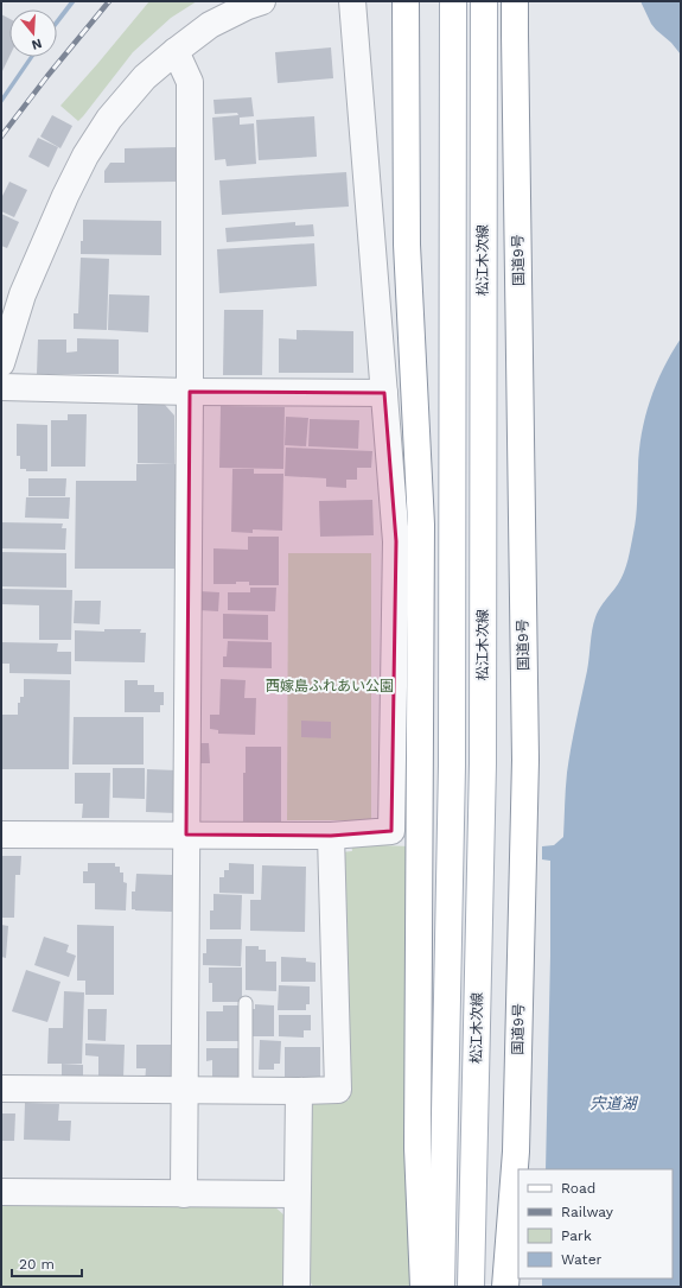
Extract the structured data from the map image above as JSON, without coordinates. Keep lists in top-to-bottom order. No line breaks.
{"streets":{"main road":["松江木次線","国道9号"]},"water":["宍道湖"],"parks":["西嫁島ふれあい公園"],"legend":["Road","Railway","Park","Water"],"scale_bar":"20 m","north":"bottom"}
